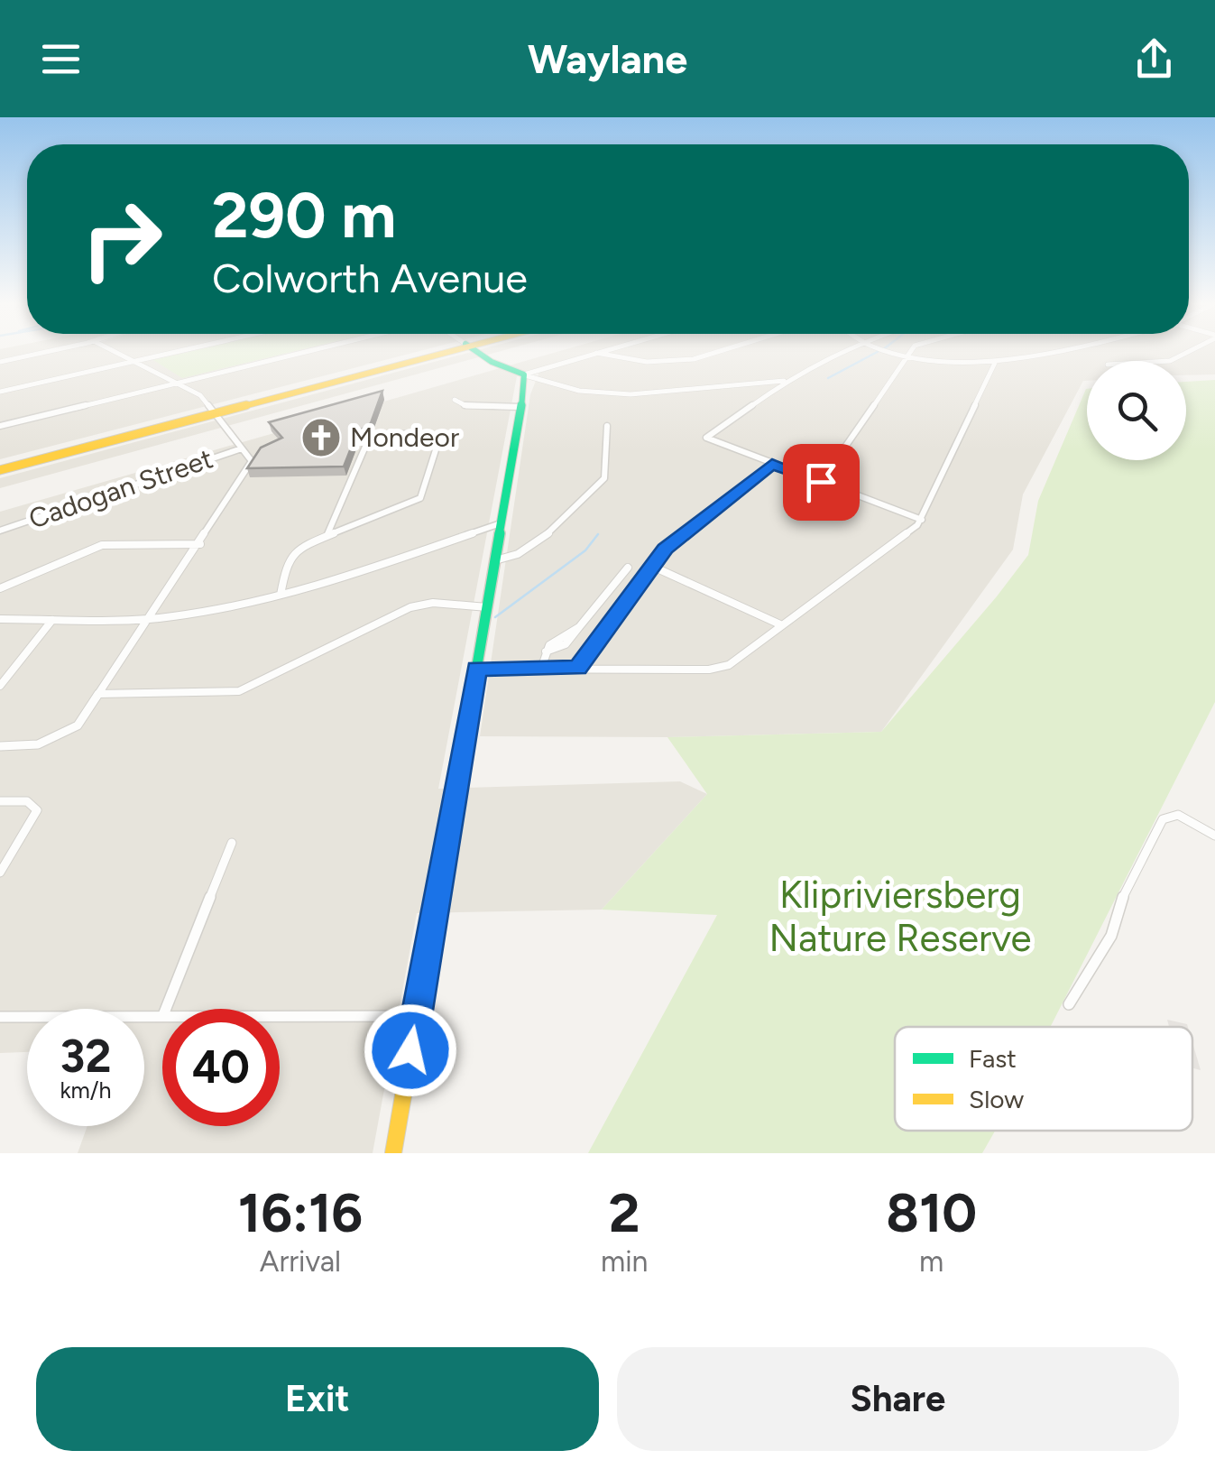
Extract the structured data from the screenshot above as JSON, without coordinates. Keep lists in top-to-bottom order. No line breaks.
{"streets":{"street":["Cadogan Street"]},"parks":["Klipriviersberg Nature Reserve"],"places":{"church":["Mondeor"]},"legend":["Fast","Slow"],"page":{"header":"Waylane","turn":["290 m","Colworth Avenue"],"speed":"32 km/h","limit":"40","eta":["16:16","Arrival","2","min","810","m"],"buttons":["Exit","Share"]}}
